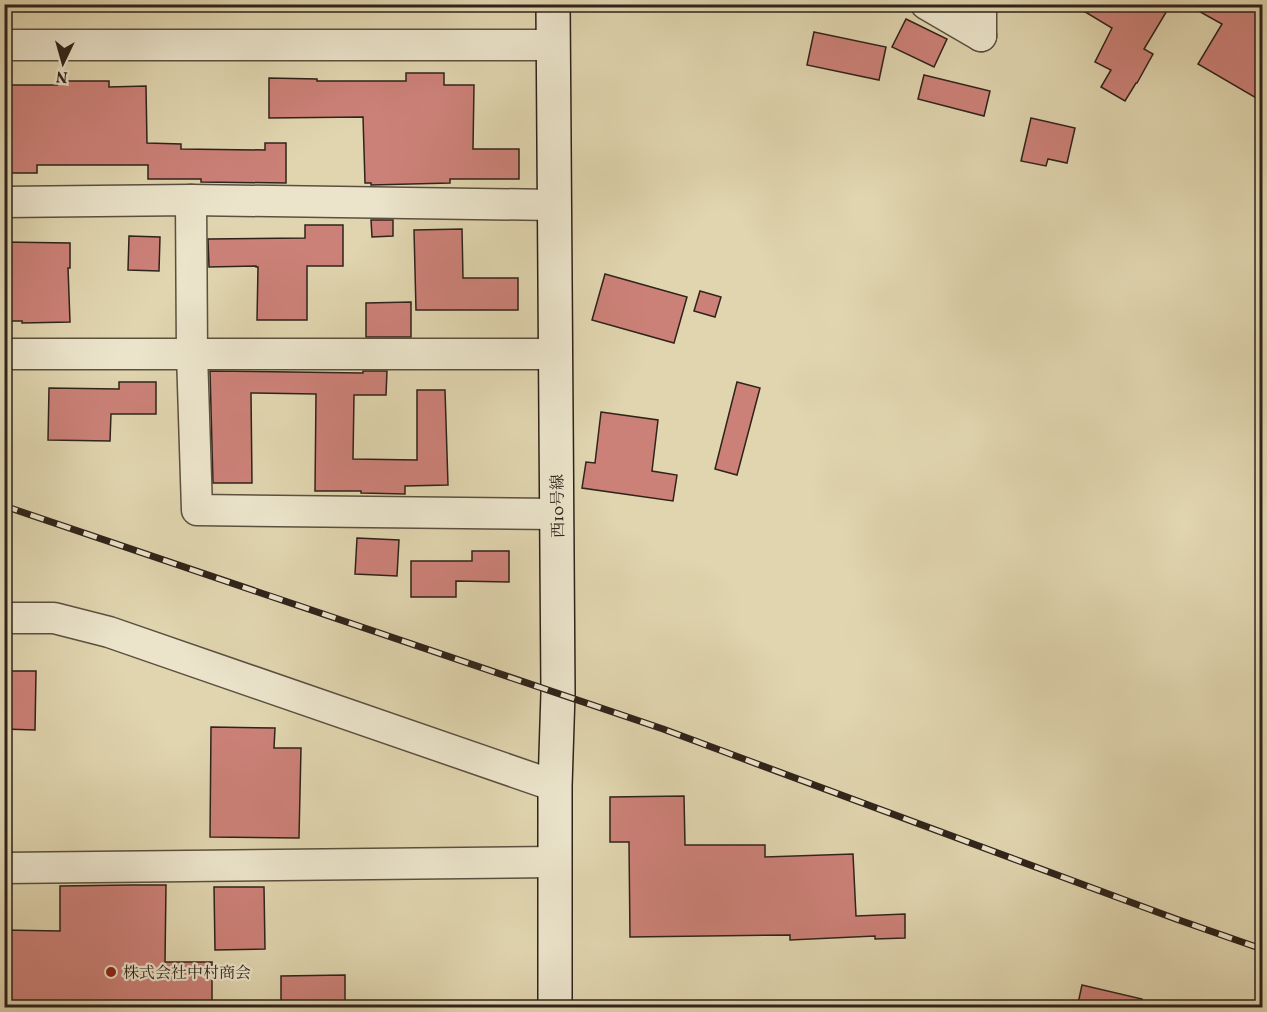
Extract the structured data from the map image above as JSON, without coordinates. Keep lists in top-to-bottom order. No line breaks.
{"streets":{"street":["西10号線"]},"places":["株式会社中村商会"],"north":"bottom"}
